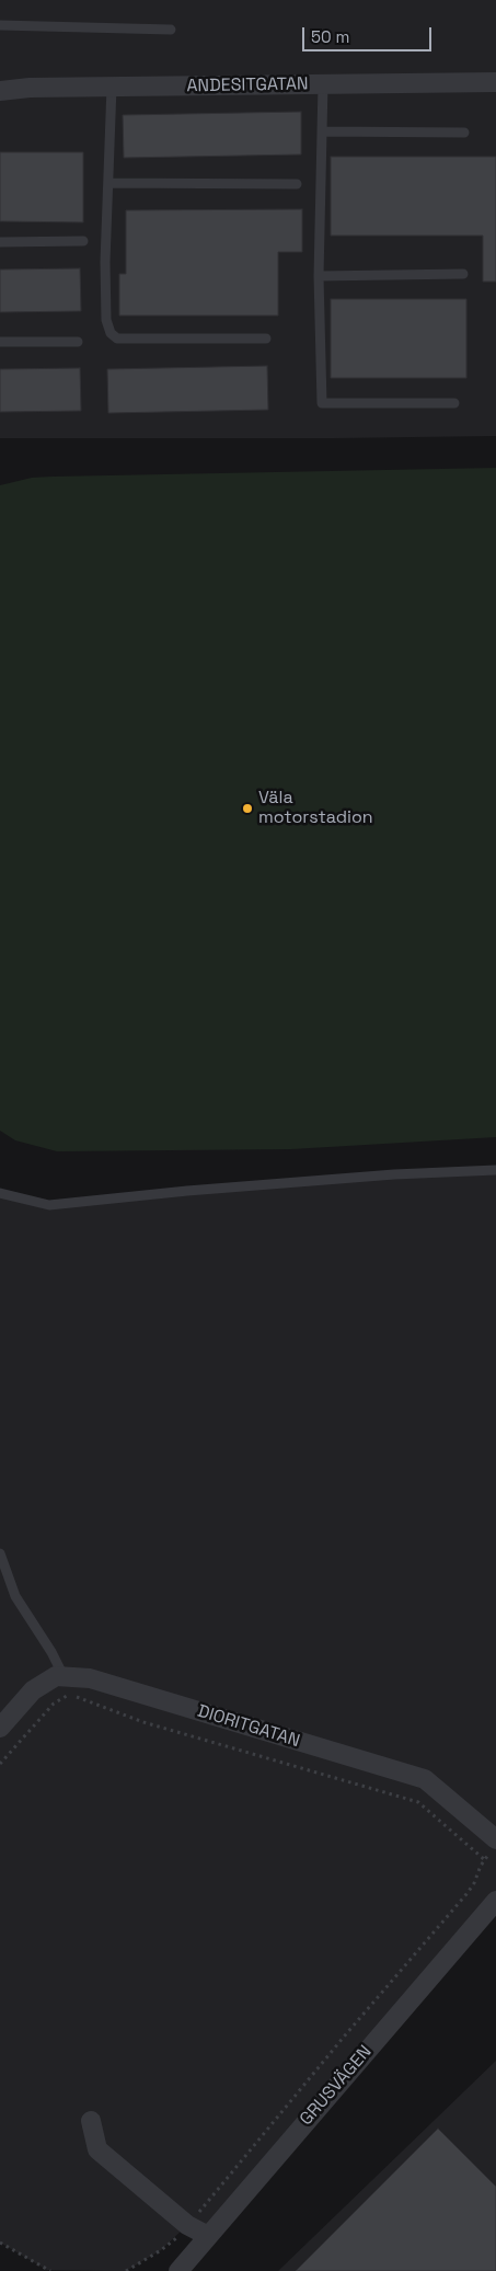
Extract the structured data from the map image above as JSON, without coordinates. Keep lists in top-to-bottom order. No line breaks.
{"streets":{"street":["ANDESITGATAN","DIORITGATAN","GRUSVÄGEN"]},"places":["Väla motorstadion"],"scale_bar":"50 m"}
